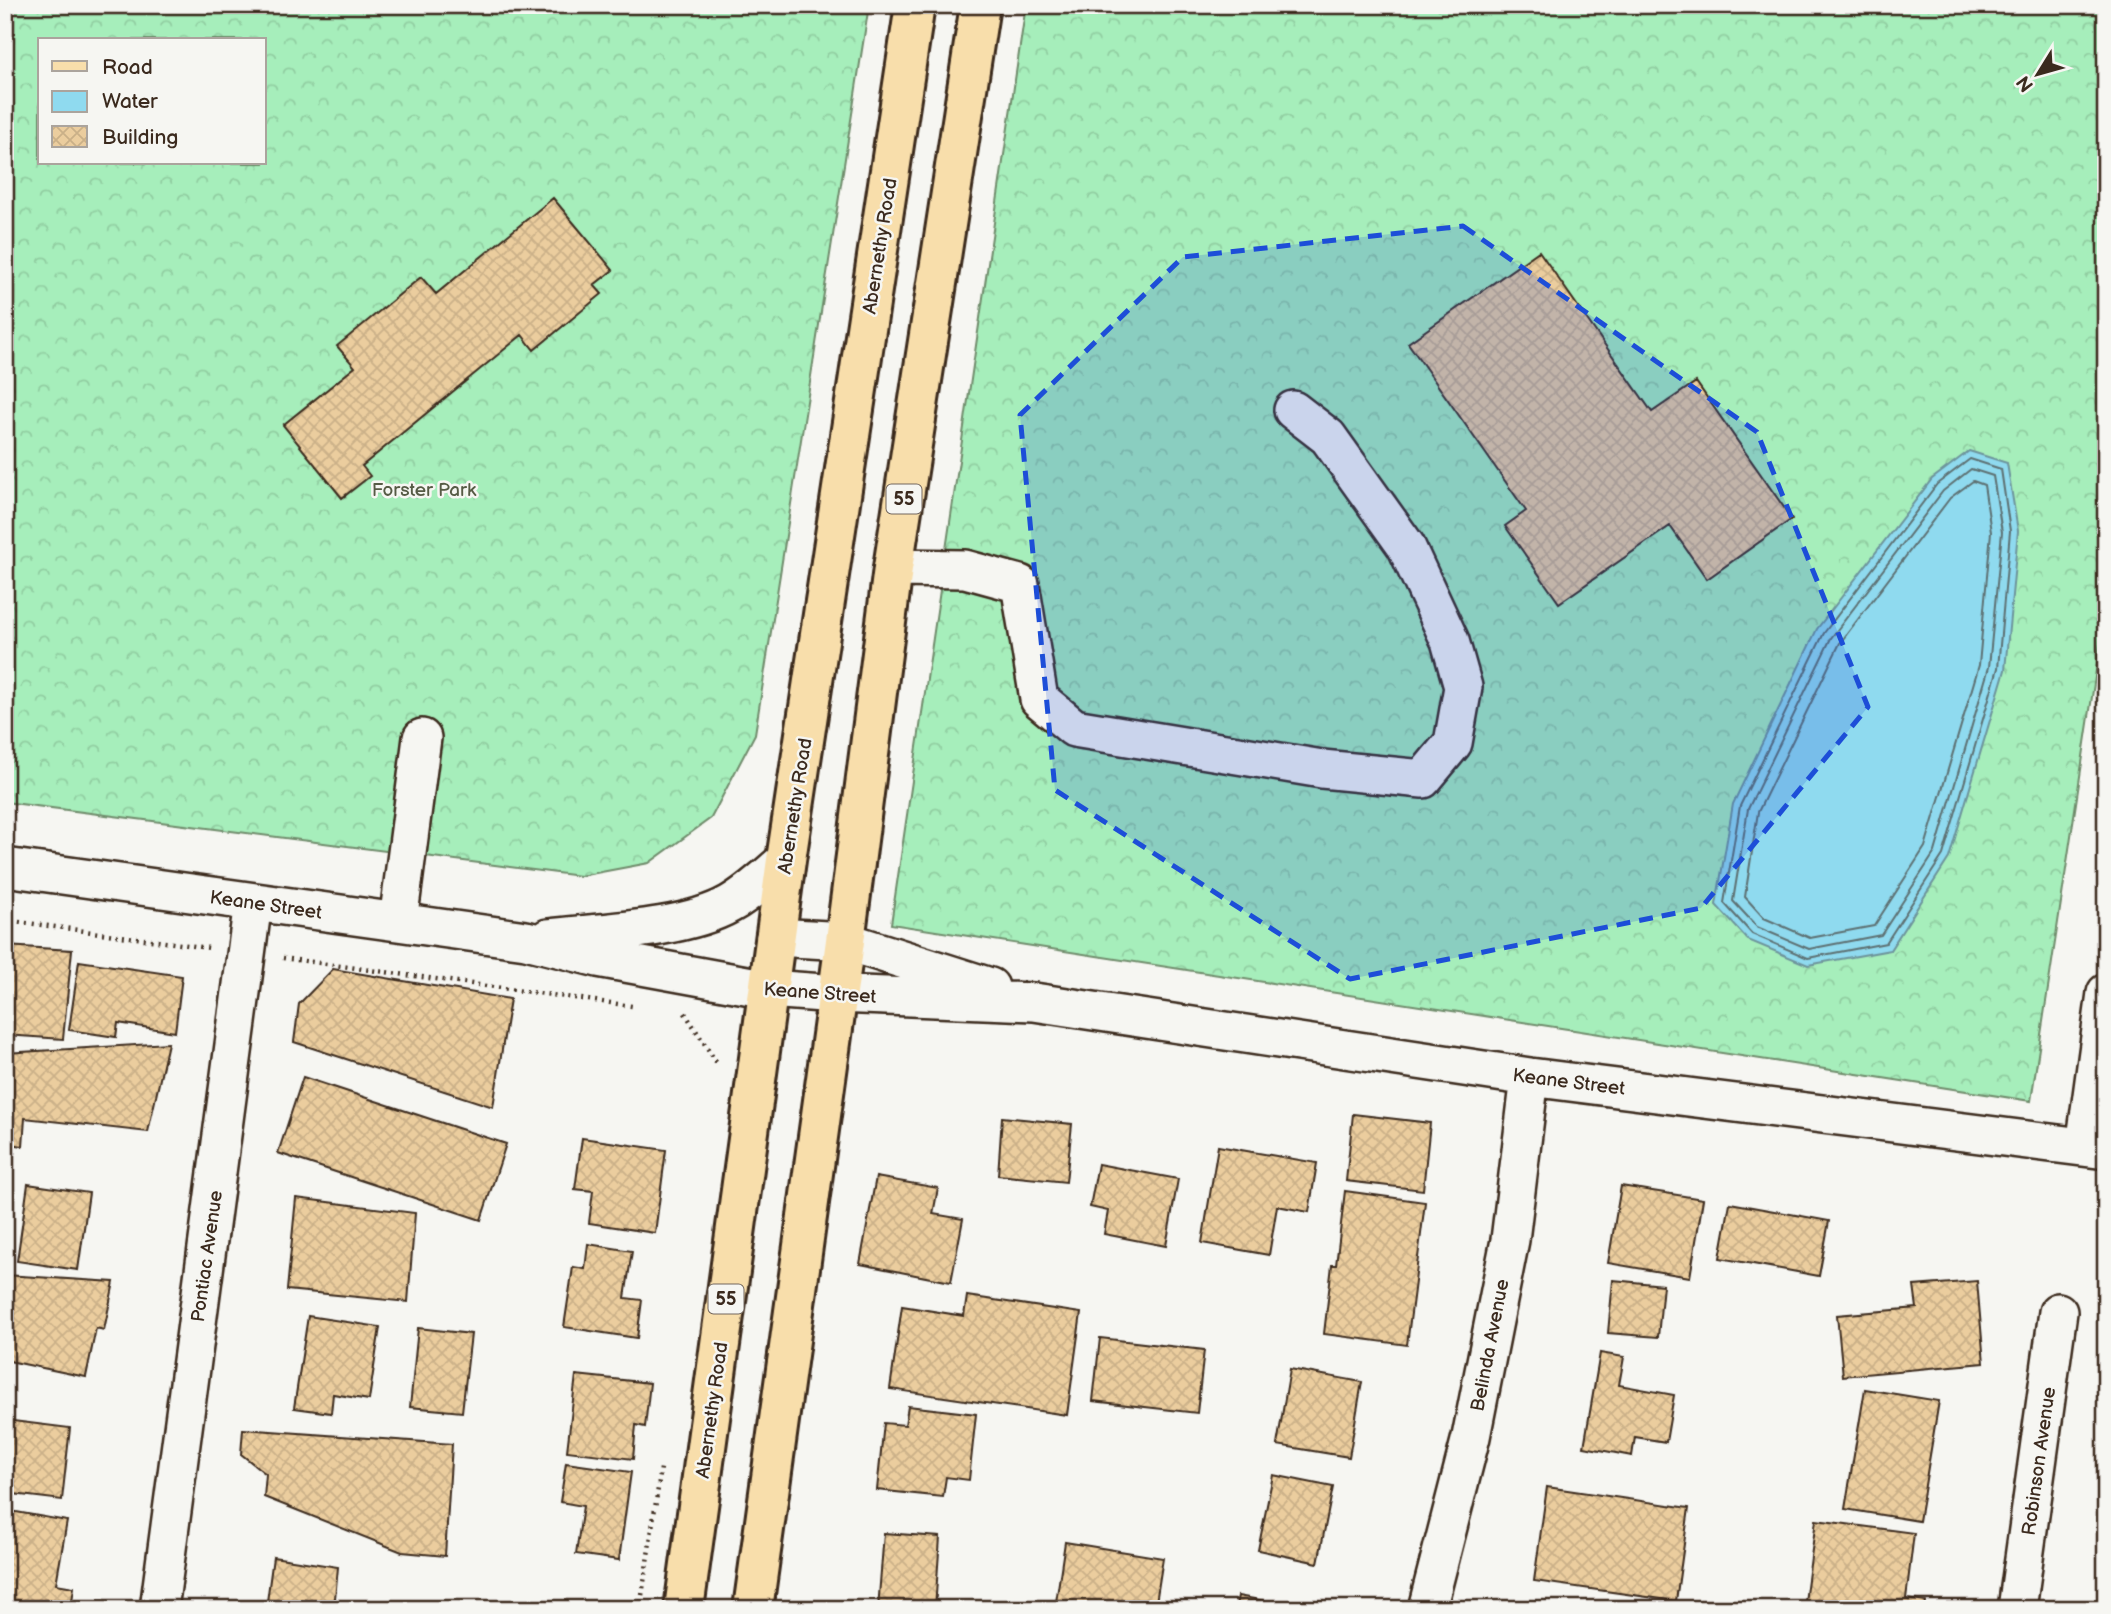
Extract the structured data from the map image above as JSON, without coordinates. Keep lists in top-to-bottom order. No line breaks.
{"streets":{"main road":["Abernethy Road","55"],"street":["Keane Street","Pontiac Avenue","Belinda Avenue","Robinson Avenue"]},"crossings":[["Abernethy Road","Keane Street"],["55","Keane Street"],["Keane Street","Pontiac Avenue"],["Keane Street","Belinda Avenue"]],"parks":["Forster Park"],"legend":["Road","Water","Building"],"north":"bottom left"}
